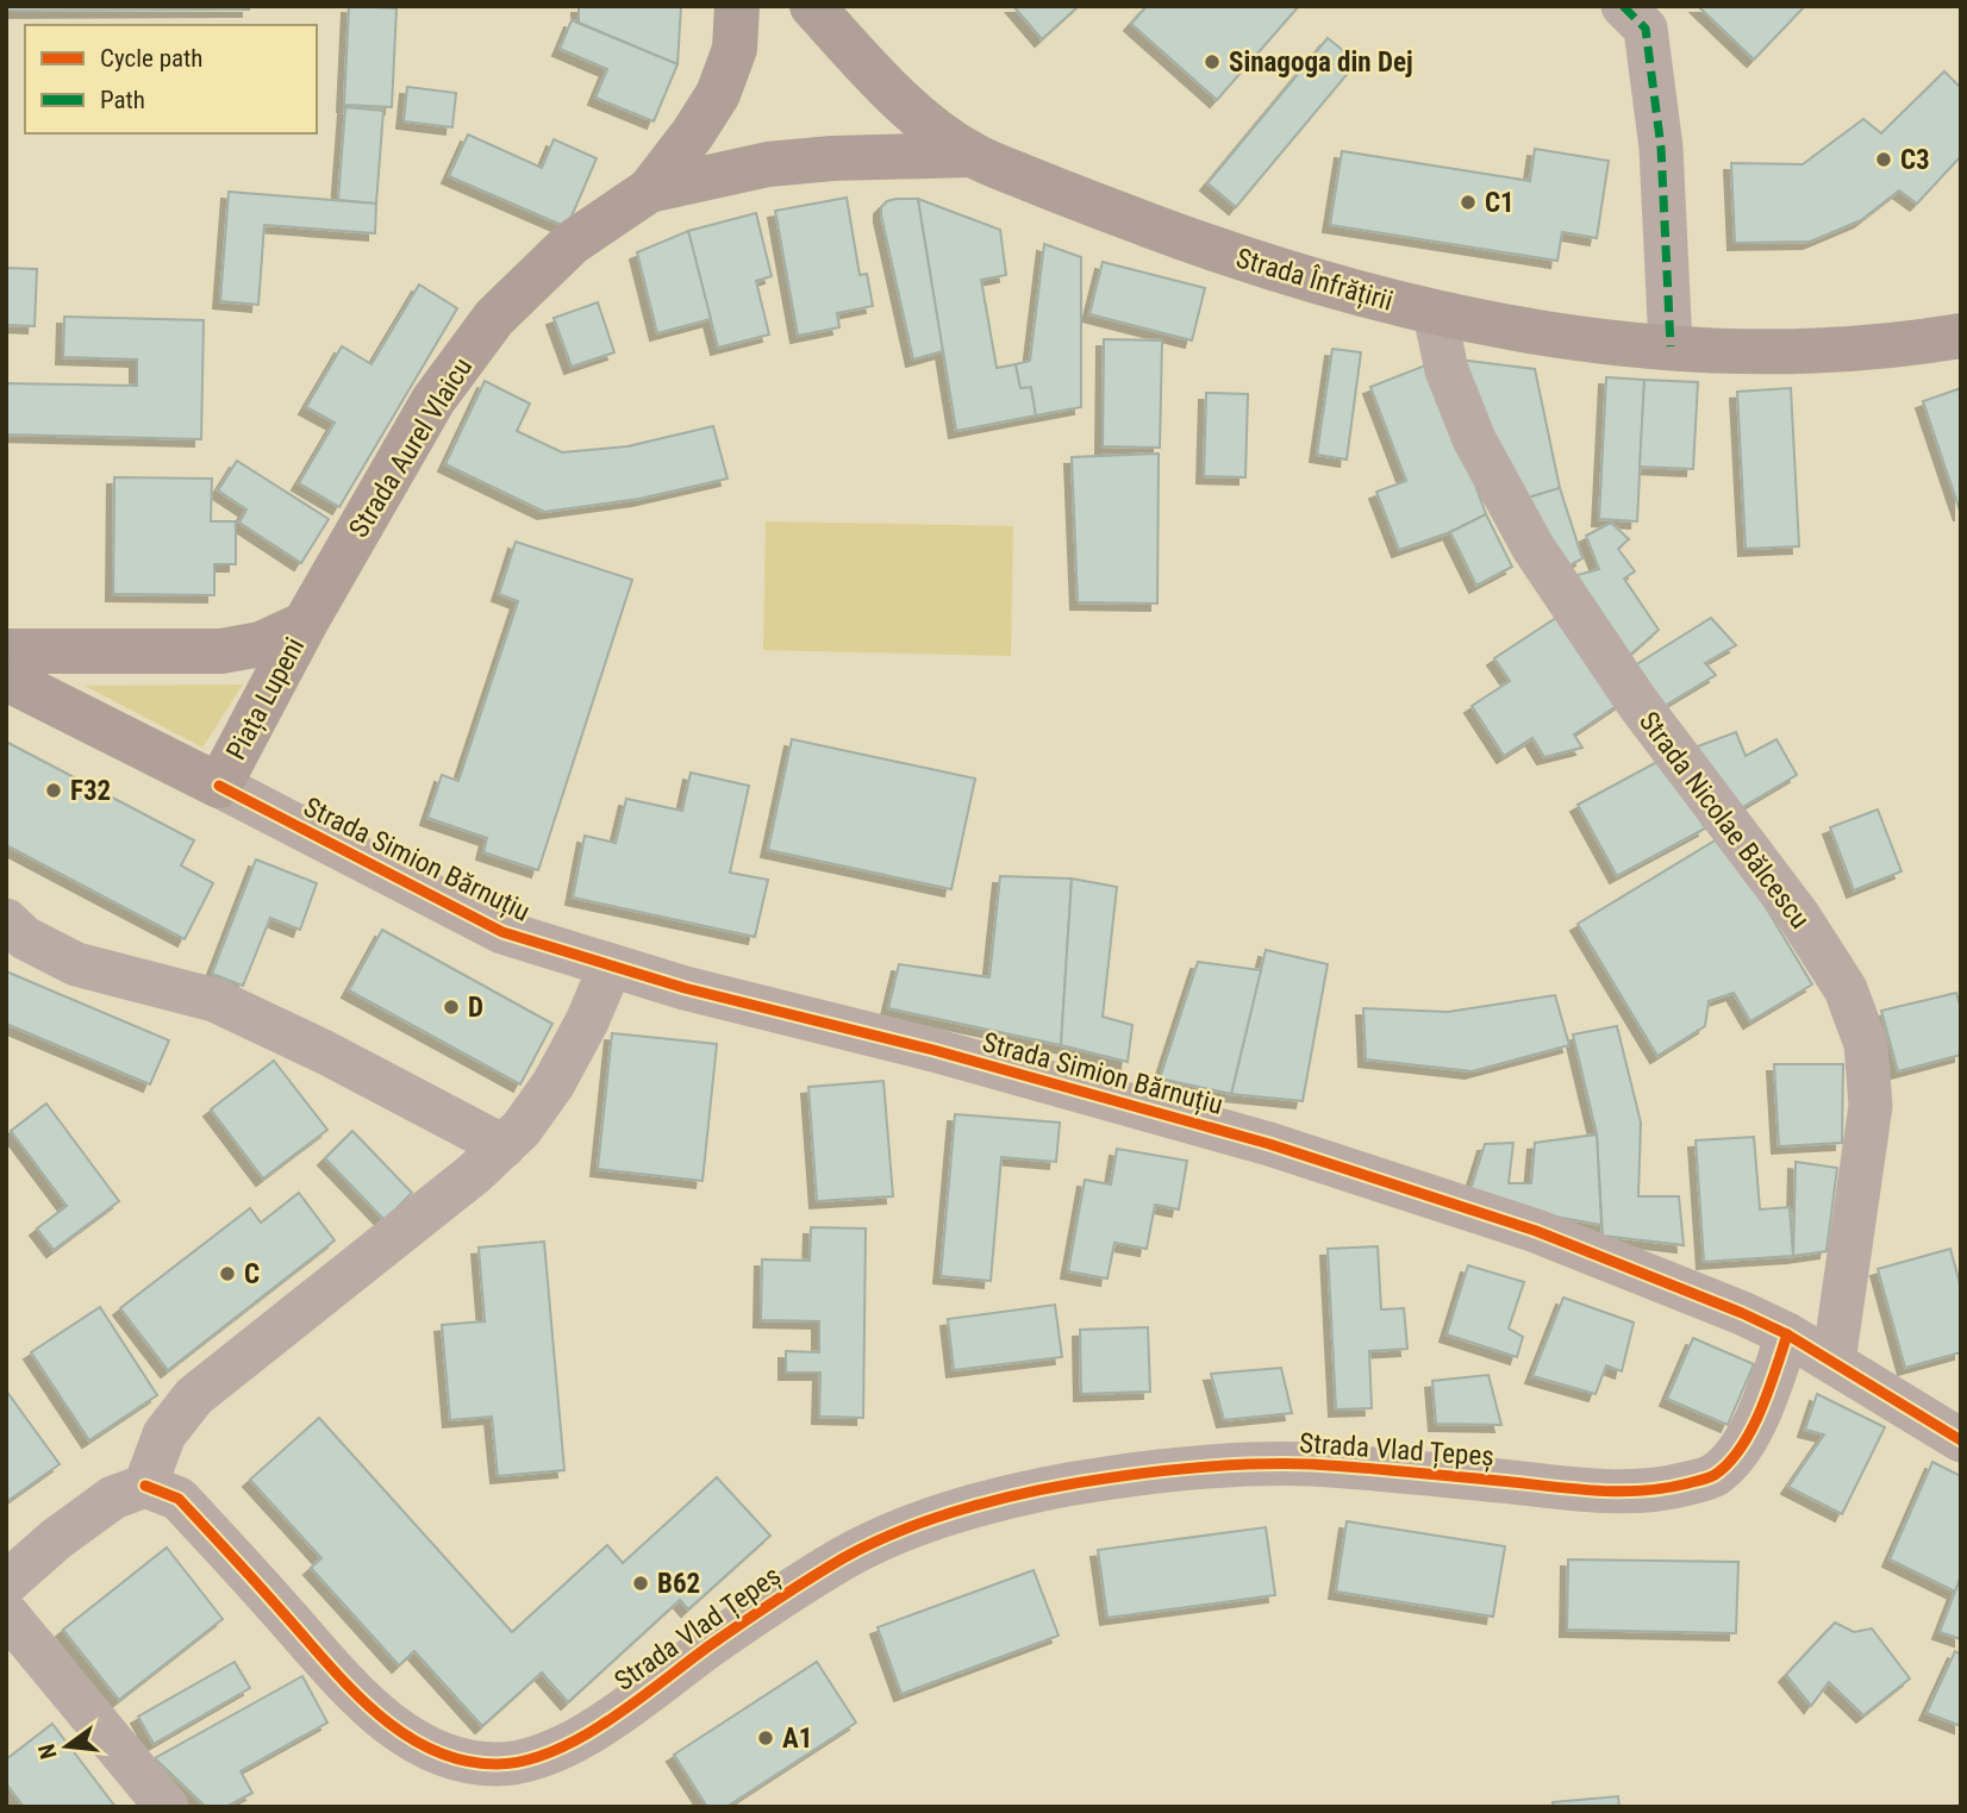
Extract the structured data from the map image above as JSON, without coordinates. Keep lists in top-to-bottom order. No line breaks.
{"streets":{"main road":["Strada Înfrățirii","Strada Aurel Vlaicu","Piața Lupeni"],"street":["Strada Nicolae Bălcescu","Strada Simion Bărnuțiu","Strada Vlad Țepeș"]},"crossings":[["Strada Înfrățirii","Strada Nicolae Bălcescu"],["Strada Aurel Vlaicu","Piața Lupeni"],["Piața Lupeni","Strada Simion Bărnuțiu"],["Strada Nicolae Bălcescu","Strada Simion Bărnuțiu"],["Strada Simion Bărnuțiu","Strada Vlad Țepeș"]],"places":["Sinagoga din Dej","C3","C1","F32","D","C","B62","A1"],"legend":["Cycle path","Path"],"north":"left"}
